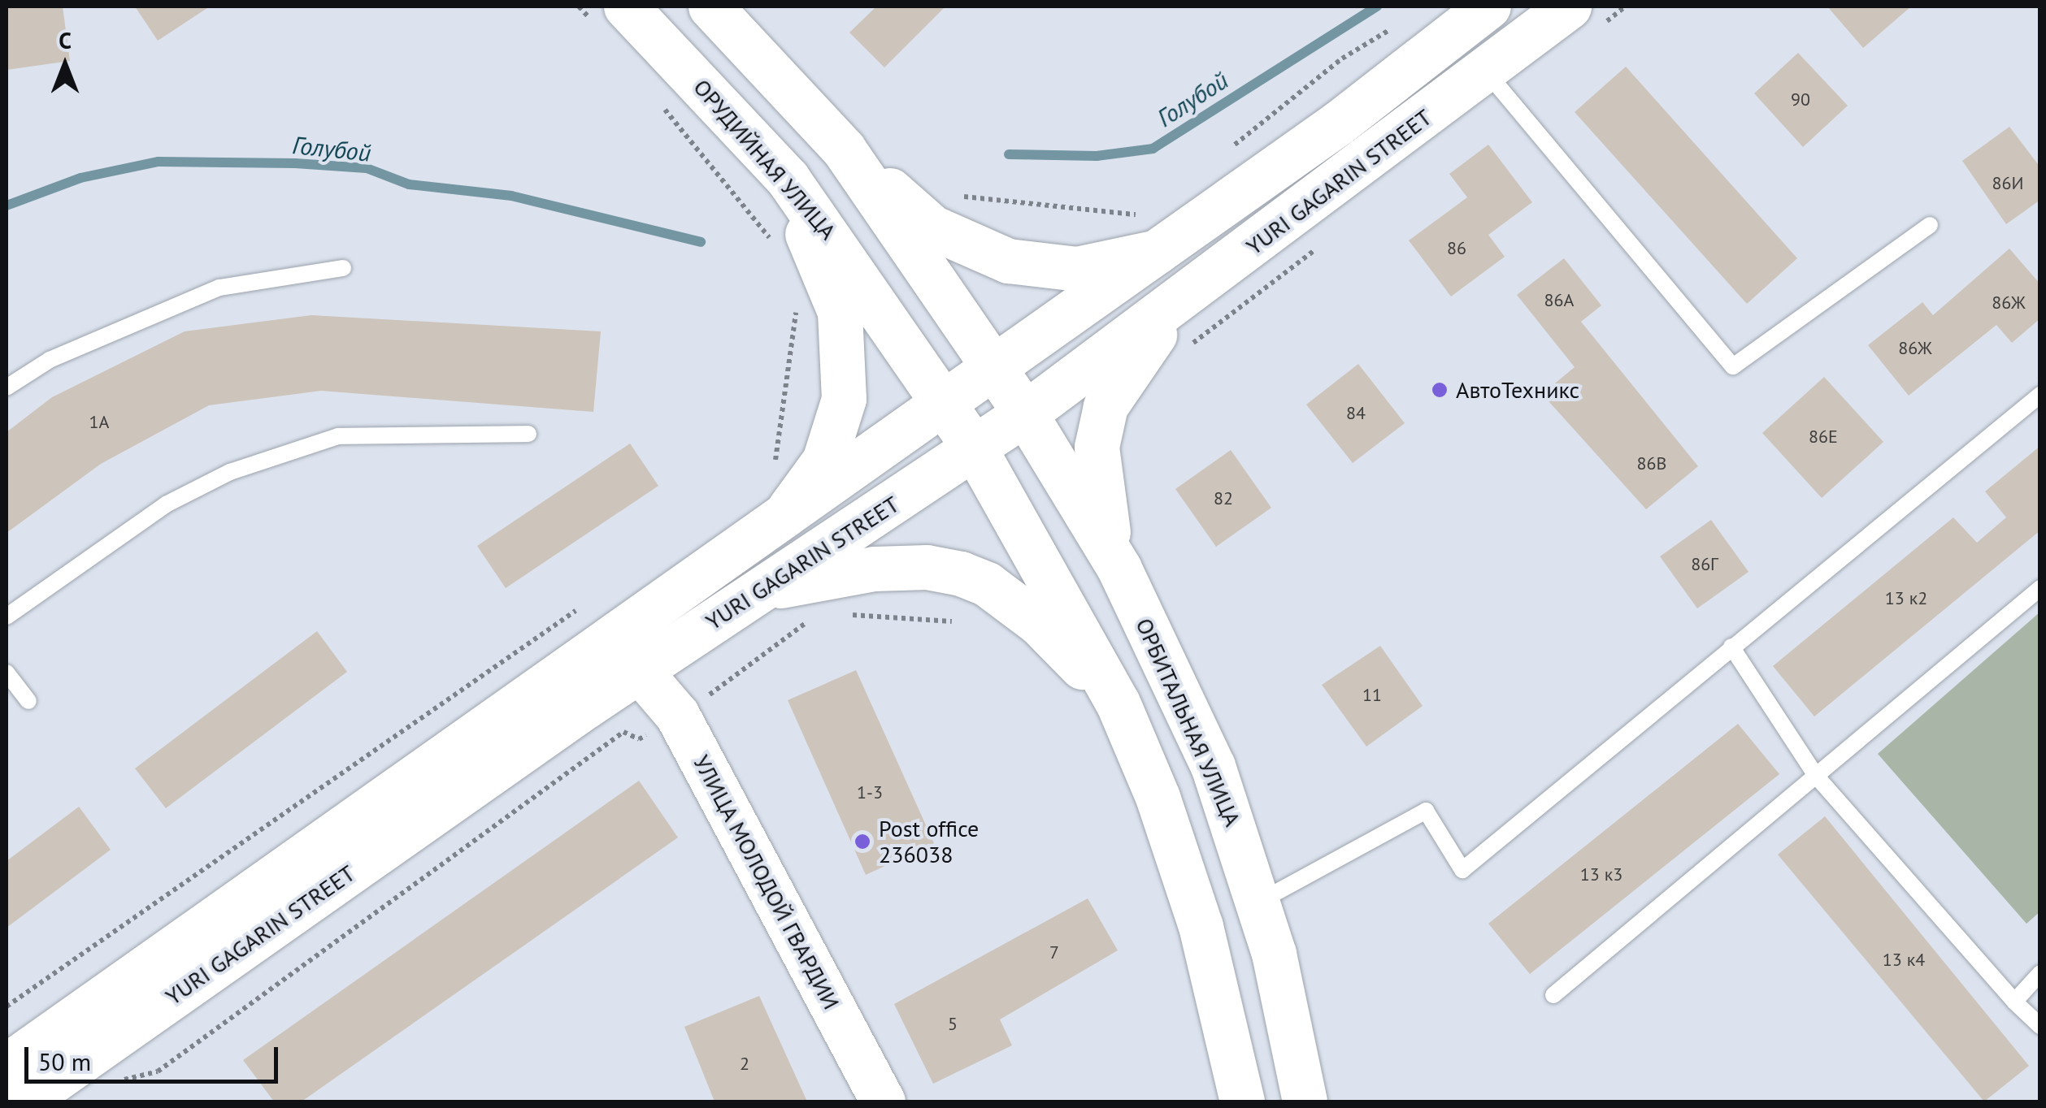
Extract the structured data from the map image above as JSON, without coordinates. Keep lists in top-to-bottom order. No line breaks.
{"streets":{"main road":["ОРУДИЙНАЯ УЛИЦА","YURI GAGARIN STREET","ОРБИТАЛЬНАЯ УЛИЦА","УЛИЦА МОЛОДОЙ ГВАРДИИ"]},"crossings":[["ОРУДИЙНАЯ УЛИЦА","YURI GAGARIN STREET"],["YURI GAGARIN STREET","ОРБИТАЛЬНАЯ УЛИЦА"],["YURI GAGARIN STREET","УЛИЦА МОЛОДОЙ ГВАРДИИ"]],"water":["Голубой"],"places":["АвтоТехникс","Post office 236038"],"house_numbers":["90","86И","86","86А","86Ж","86Ж","84","1А","86Е","86В","82","86Г","13 к2","11","1-3","13 к3","7","13 к4","5","2"],"scale_bar":"50 m","north":"top"}
